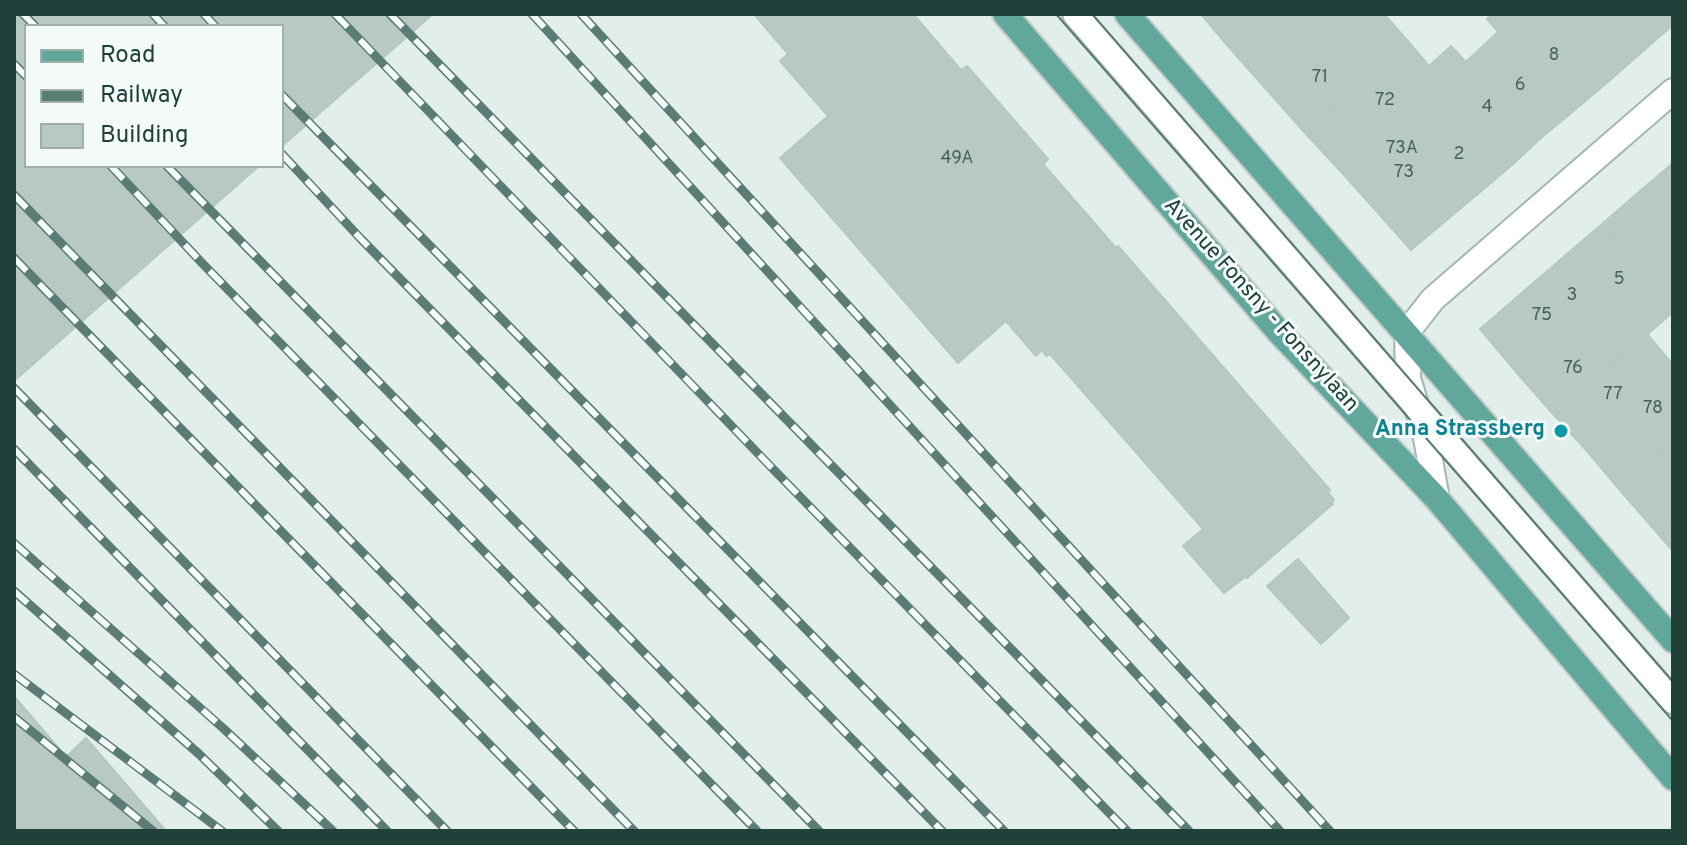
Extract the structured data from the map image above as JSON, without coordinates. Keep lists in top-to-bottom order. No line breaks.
{"streets":{"main road":["Avenue Fonsny - Fonsnylaan"]},"places":["Anna Strassberg"],"house_numbers":["8","71","6","72","4","73A","2","49A","73","5","3","75","76","77","78"],"legend":["Road","Railway","Building"]}
